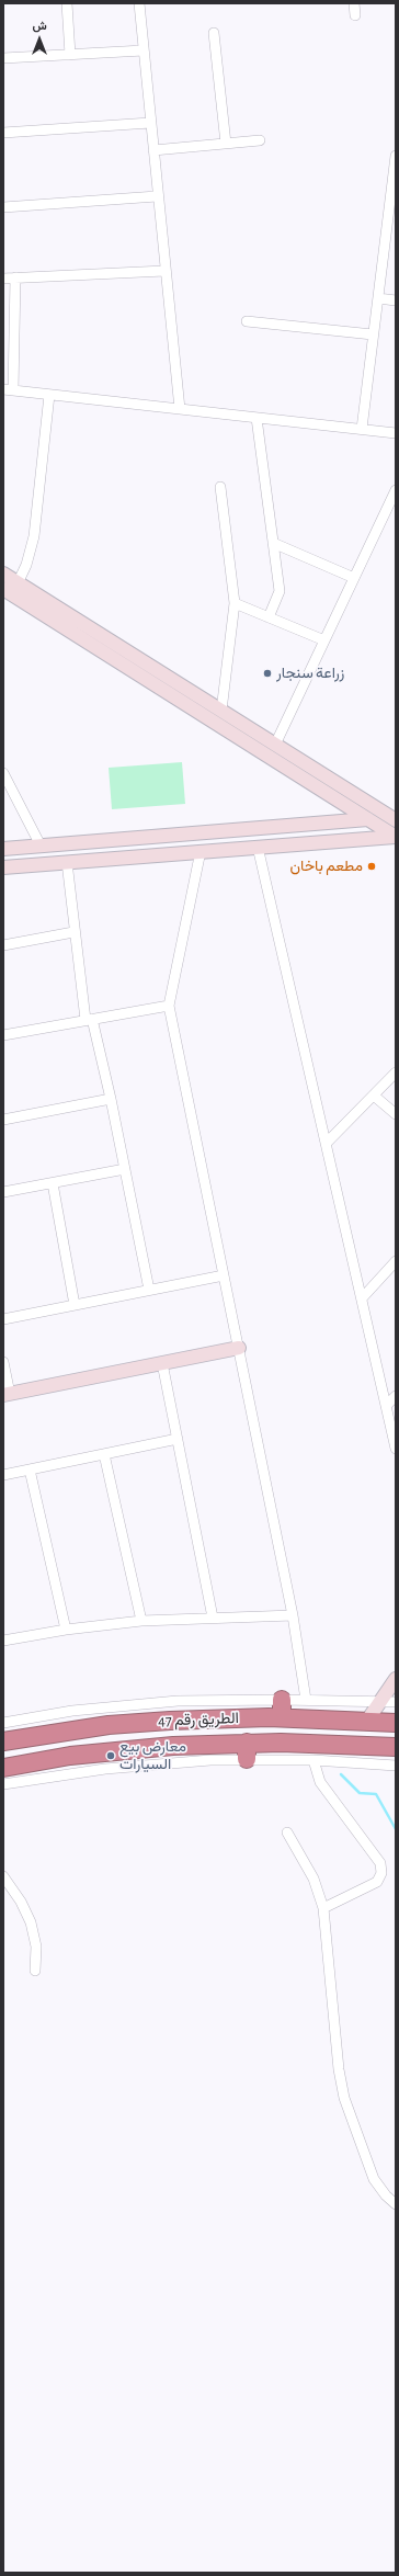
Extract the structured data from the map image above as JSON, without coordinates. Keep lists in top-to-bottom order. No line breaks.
{"streets":{"highway":["الطريق رقم 47"]},"places":["زراعة سنجار","مطعم باخان","معارض بيع السيارات"],"north":"top"}
